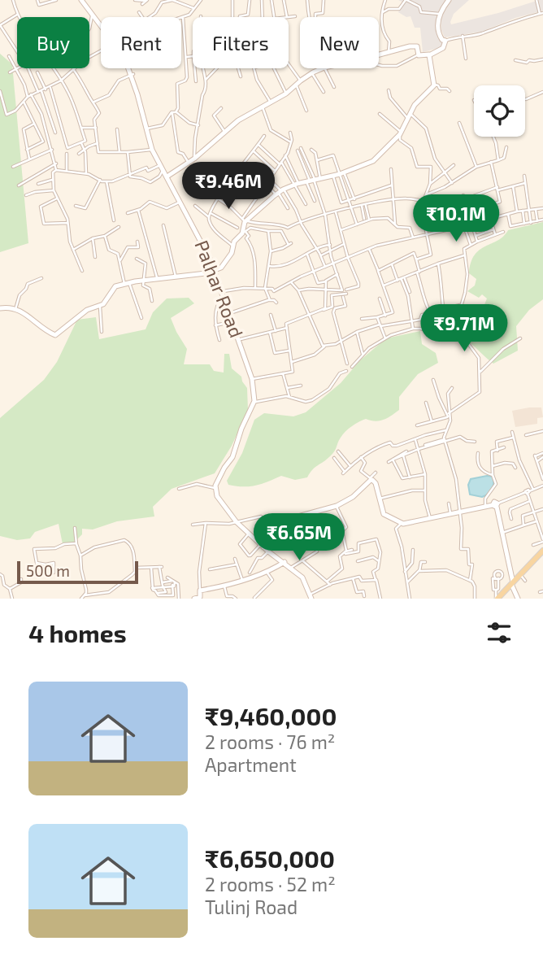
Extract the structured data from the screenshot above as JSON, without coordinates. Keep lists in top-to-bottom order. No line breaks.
{"streets":{"street":["Palhar Road"]},"scale_bar":"500 m","page":{"chip":["Buy","Rent","Filters","New"],"price":["₹9.46M","₹10.1M","₹9.71M","₹6.65M"],"scale":"500 m","heading":"4 homes","list":[{"name":"₹9,460,000","note":"2 rooms · 76 m² · Apartment"},{"name":"₹6,650,000","note":"2 rooms · 52 m² · Tulinj Road"}]}}
